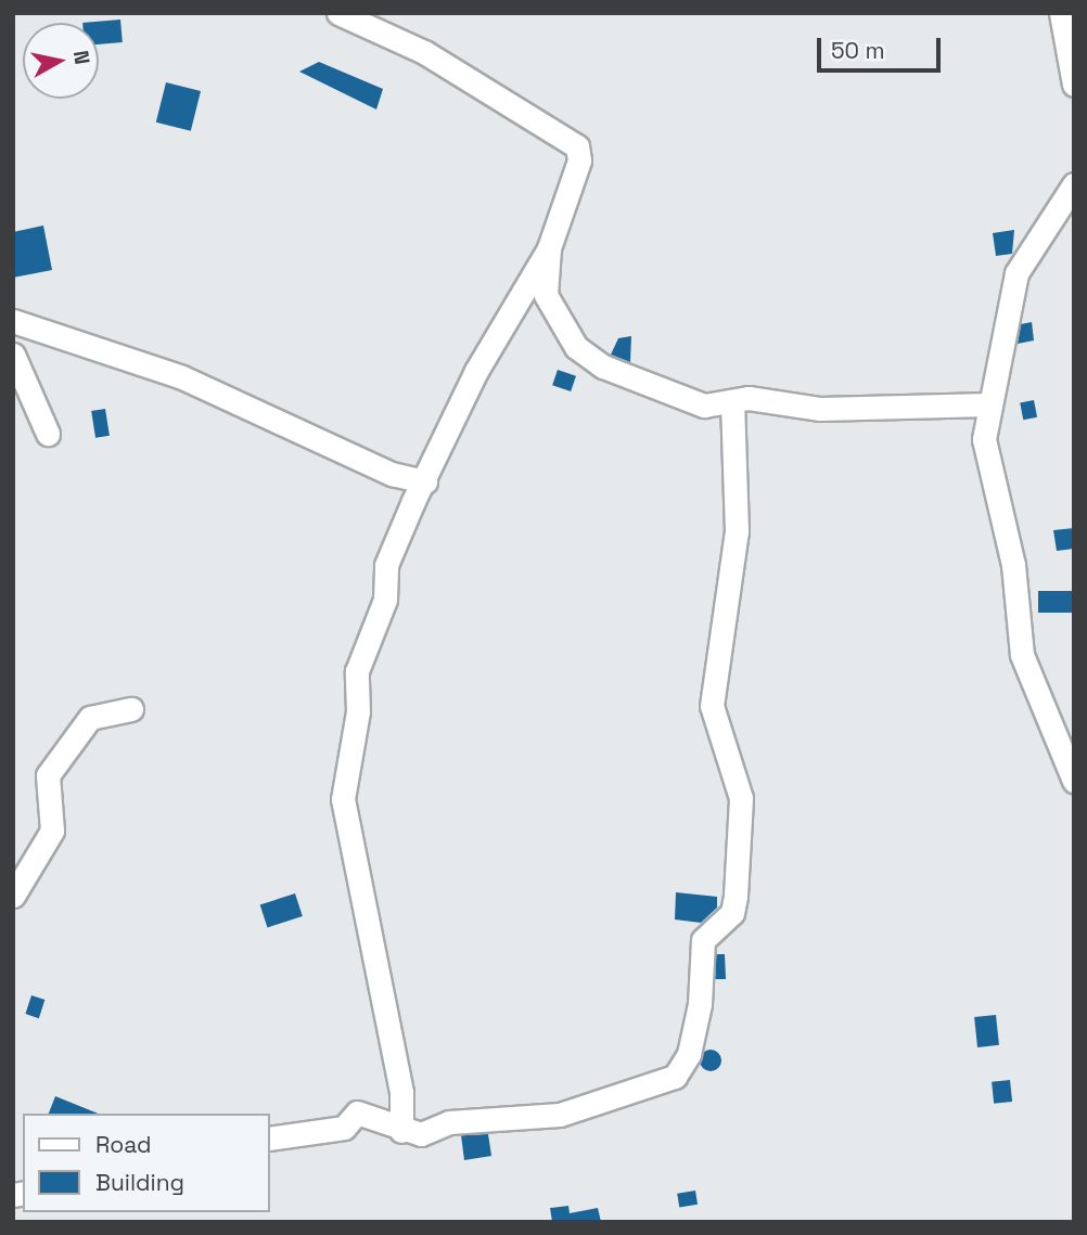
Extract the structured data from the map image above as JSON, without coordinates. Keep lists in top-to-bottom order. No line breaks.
{"legend":["Road","Building"],"scale_bar":"50 m","north":"right"}
